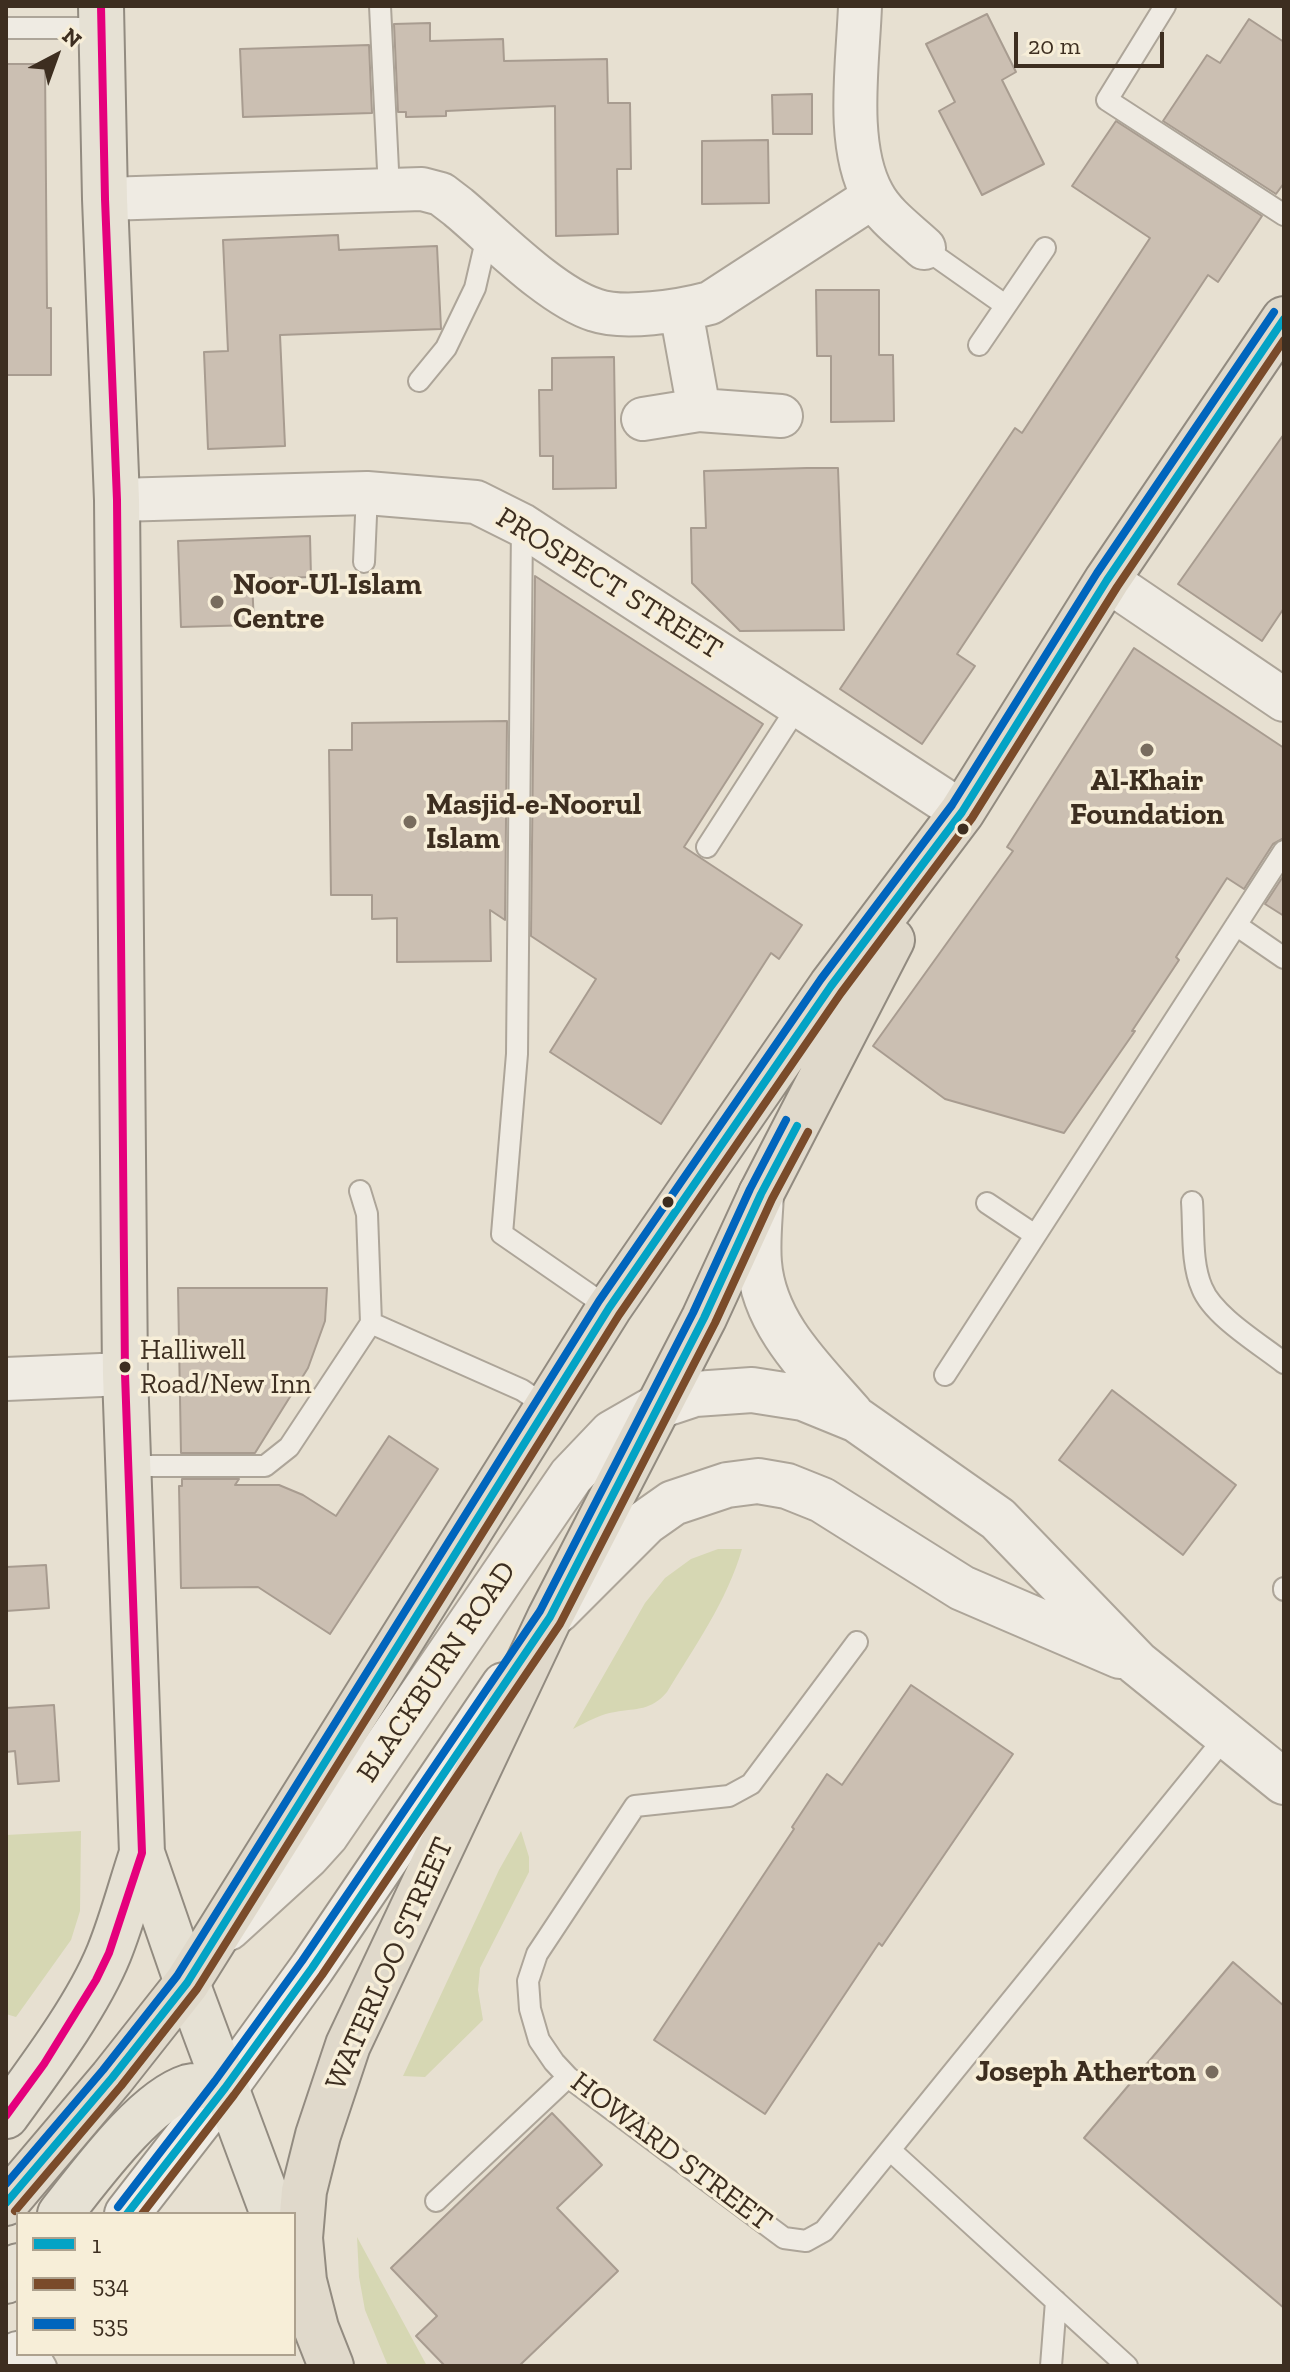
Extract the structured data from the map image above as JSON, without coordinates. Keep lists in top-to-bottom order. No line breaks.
{"streets":{"highway":["BLACKBURN ROAD","WATERLOO STREET"],"street":["PROSPECT STREET"],"lane":["HOWARD STREET"]},"crossings":[["PROSPECT STREET","BLACKBURN ROAD"],["BLACKBURN ROAD","WATERLOO STREET"]],"places":["Noor-Ul-Islam Centre","Al-Khair Foundation","Masjid-e-Noorul Islam","Halliwell Road/New Inn","Joseph Atherton"],"lines":["transit line 535","transit line 1","transit line 534"],"legend":["1","534","535"],"scale_bar":"20 m","north":"top right"}
